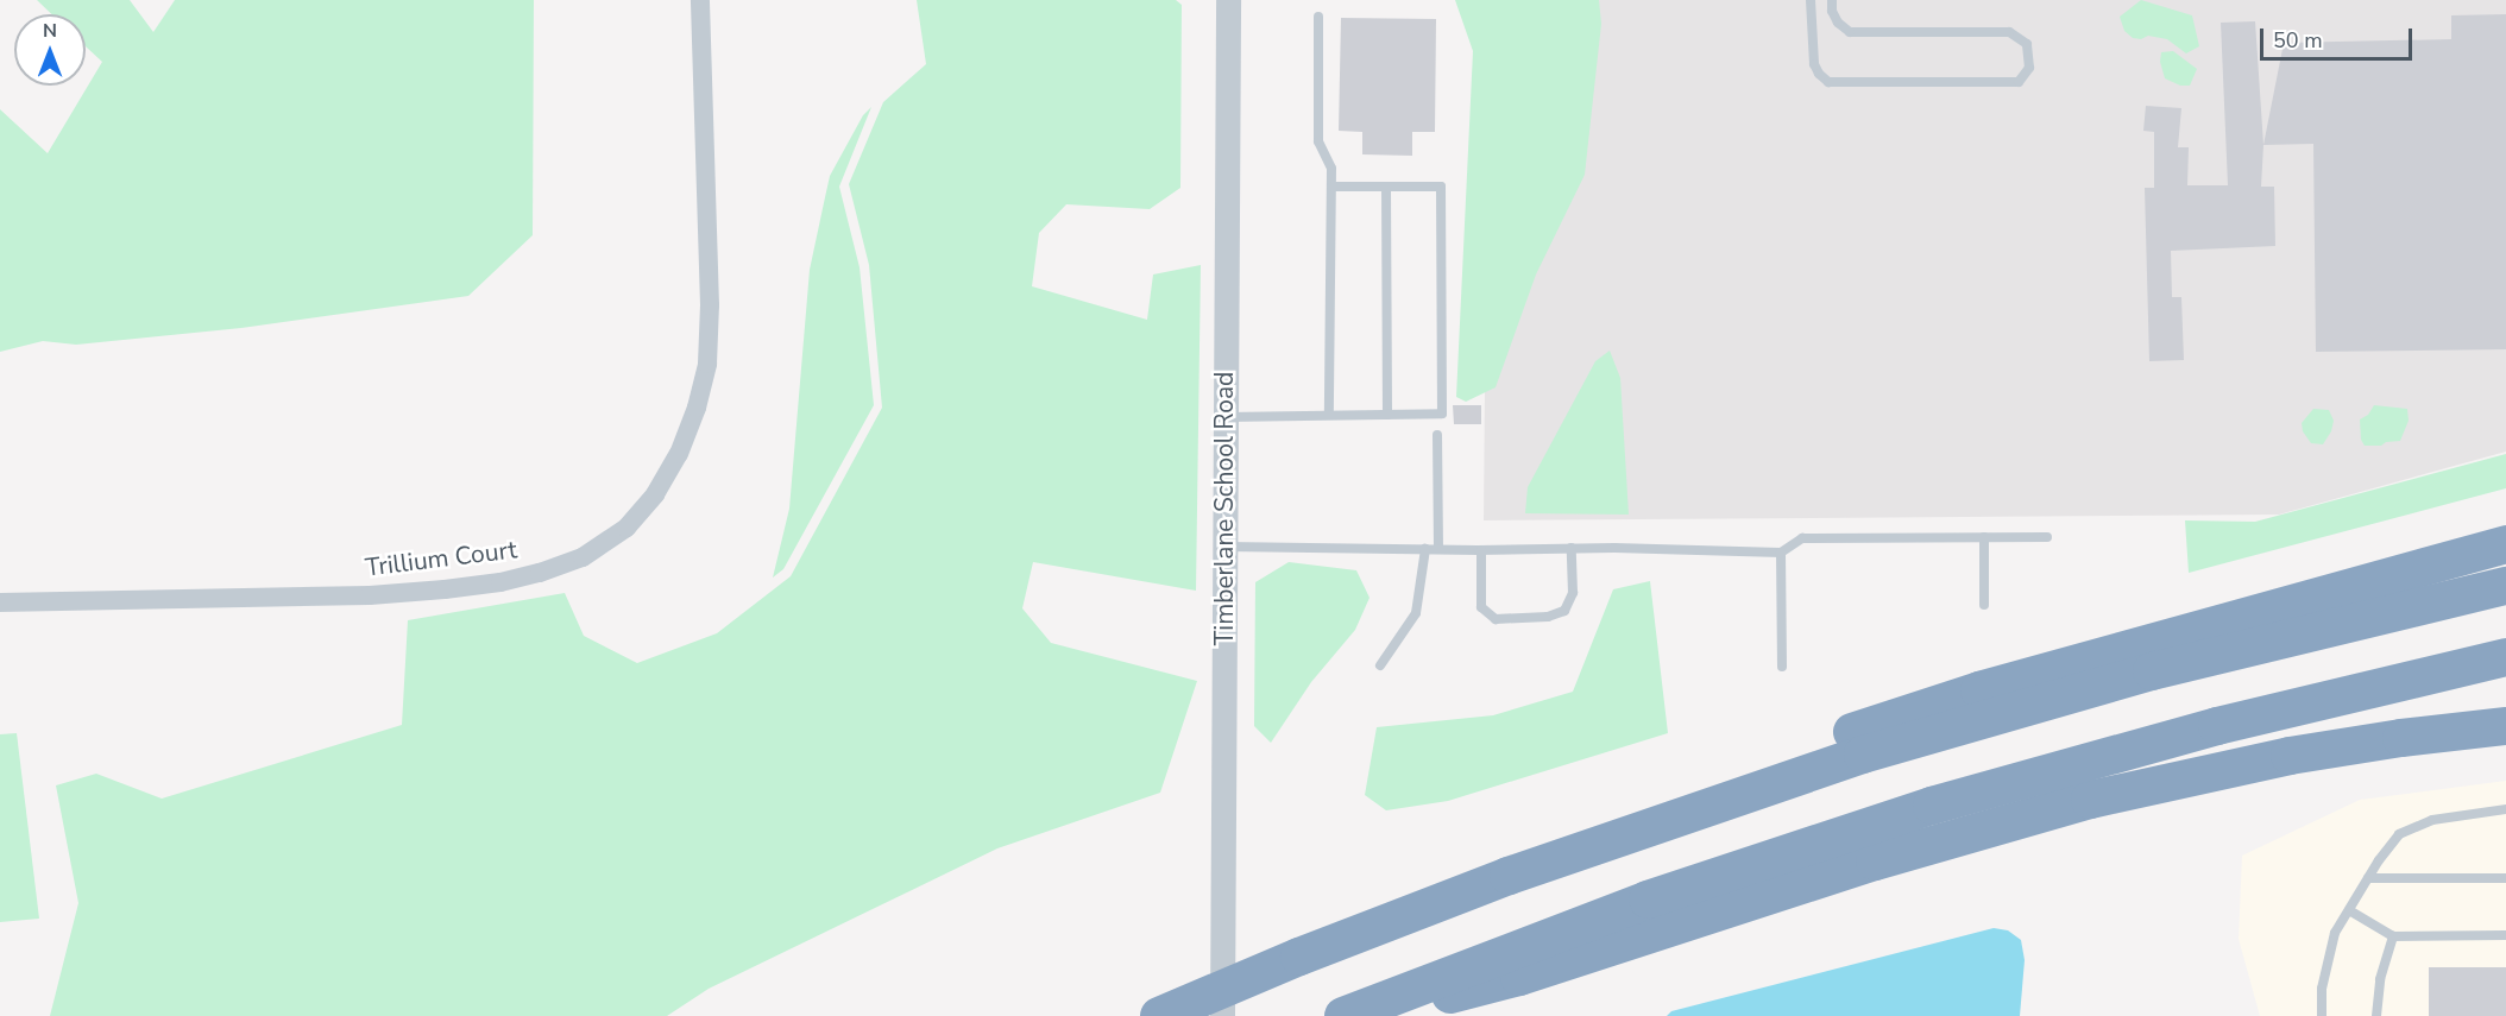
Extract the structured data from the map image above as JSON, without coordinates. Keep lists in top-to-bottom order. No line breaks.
{"streets":{"street":["Timberlane School Road","Trillium Court"]},"scale_bar":"50 m","north":"top"}
